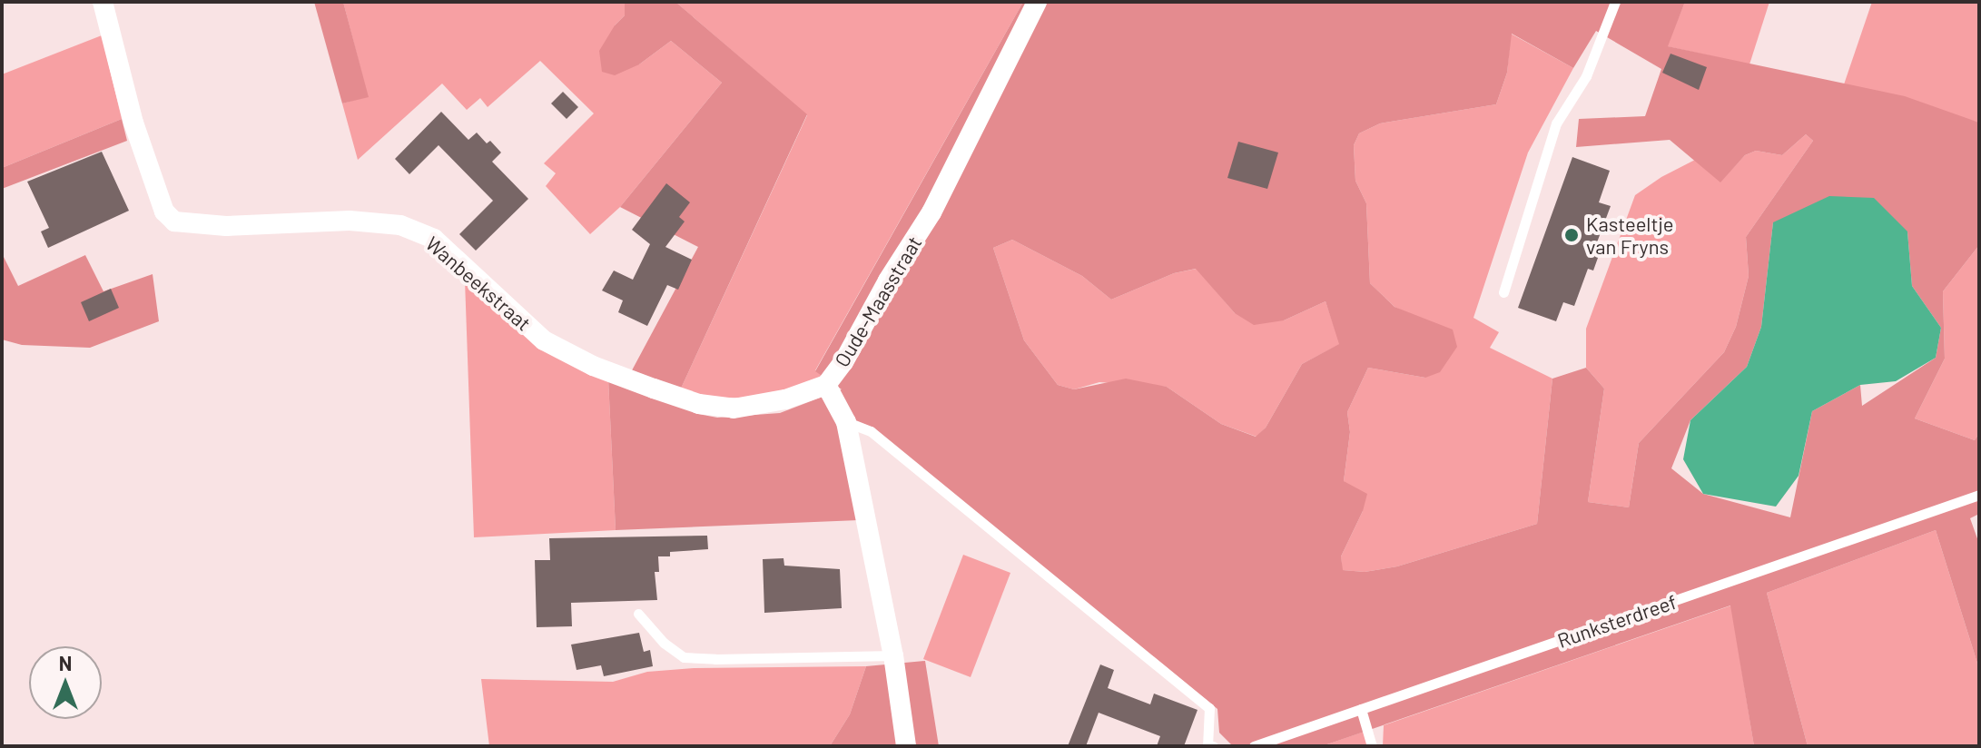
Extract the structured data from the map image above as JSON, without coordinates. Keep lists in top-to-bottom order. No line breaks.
{"streets":{"street":["Wanbeekstraat","Oude-Maasstraat"],"lane":["Runksterdreef"]},"crossings":[["Wanbeekstraat","Oude-Maasstraat"]],"places":["Kasteeltje van Fryns"],"north":"top"}
